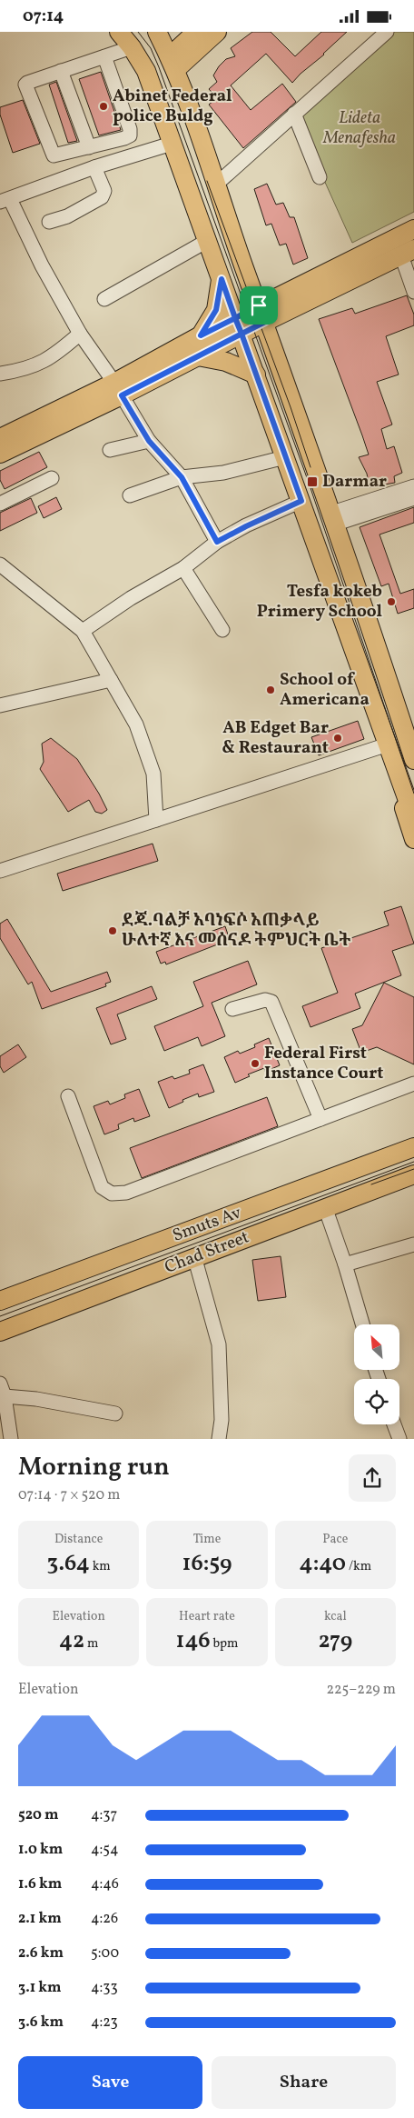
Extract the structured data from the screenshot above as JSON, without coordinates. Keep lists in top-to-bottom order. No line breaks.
{"streets":{"main road":["Smuts Av","Chad Street"]},"parks":["Lideta Menafesha"],"places":{"other":["Abinet Federal police Buldg","Tesfa kokeb Primery School","School of Americana","AB Edget Bar & Restaurant","ደጃ.ባልቻ አባነፍሶ አጠቃላይ ሁለተኛ እና መሰናዶ ትምህርት ቤት","Federal First Instance Court"],"transit":["Darmar"]},"north":"top left","page":{"status":"07:14","heading":["Morning run","07:14 · 7 × 520 m"],"stats":[["Distance","3.64 km"],["Time","16:59"],["Pace","4:40 /km"],["Elevation","42 m"],["Heart rate","146 bpm"],["kcal","279"]],"chart":["Elevation","225–229 m"],"list":[{"name":"520 m","note":"4:37"},{"name":"1.0 km","note":"4:54"},{"name":"1.6 km","note":"4:46"},{"name":"2.1 km","note":"4:26"},{"name":"2.6 km","note":"5:00"},{"name":"3.1 km","note":"4:33"},{"name":"3.6 km","note":"4:23"}],"buttons":["Save","Share"]}}
